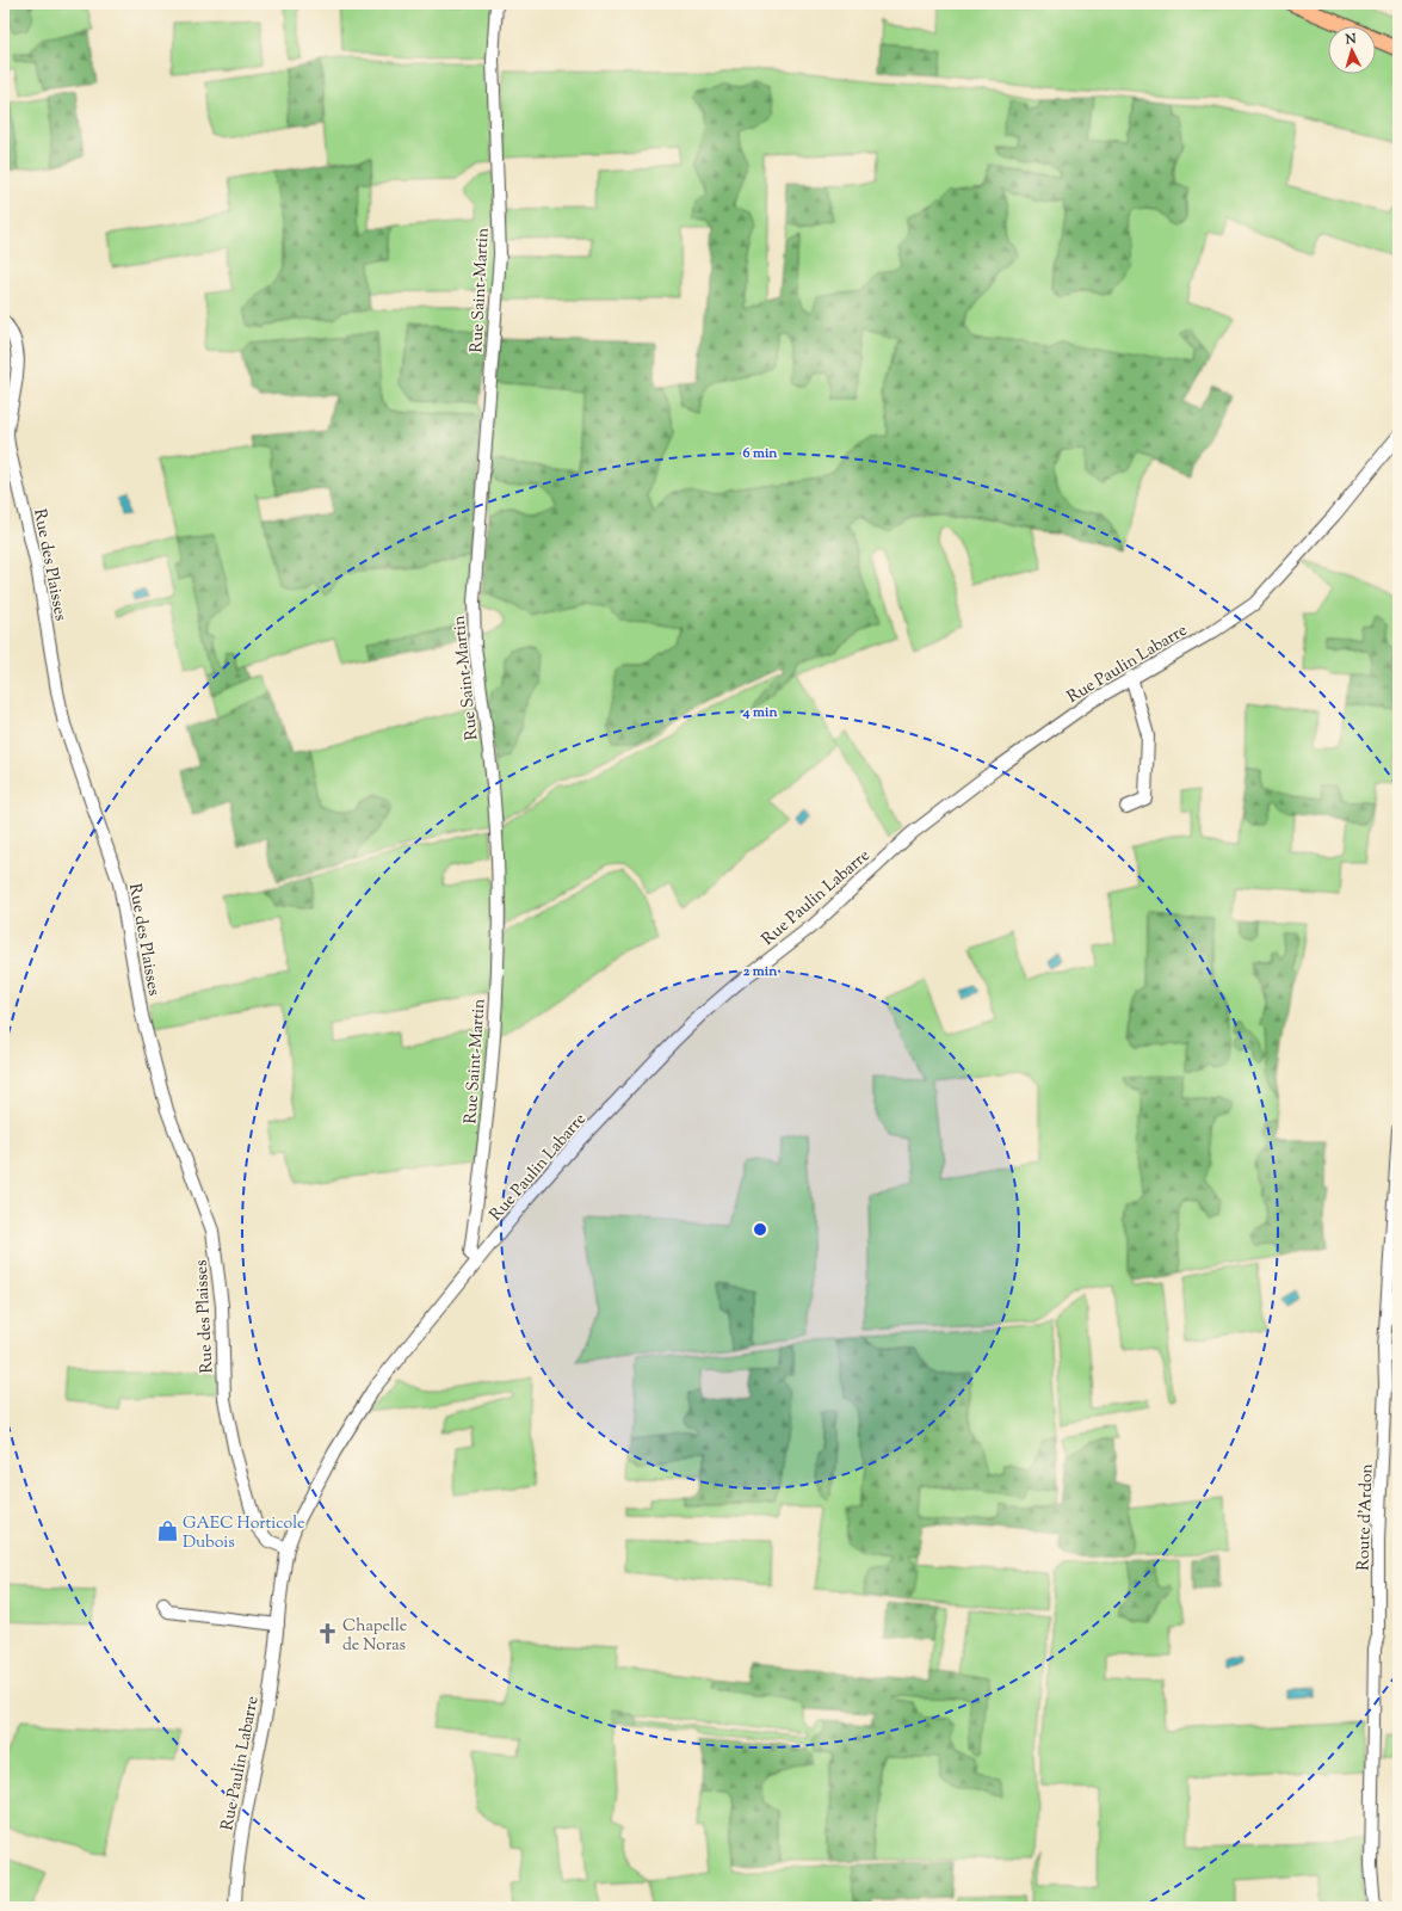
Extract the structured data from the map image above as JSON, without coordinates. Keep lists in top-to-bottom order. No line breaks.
{"streets":{"street":["Rue Saint-Martin","Rue des Plaisses","Rue Paulin Labarre","Route d'Ardon"]},"crossings":[["Rue Saint-Martin","Rue Paulin Labarre"],["Rue des Plaisses","Rue Paulin Labarre"]],"places":{"shop":["GAEC Horticole Dubois"],"church":["Chapelle de Noras"]},"north":"top","rings":["6 min","4 min","2 min"]}
